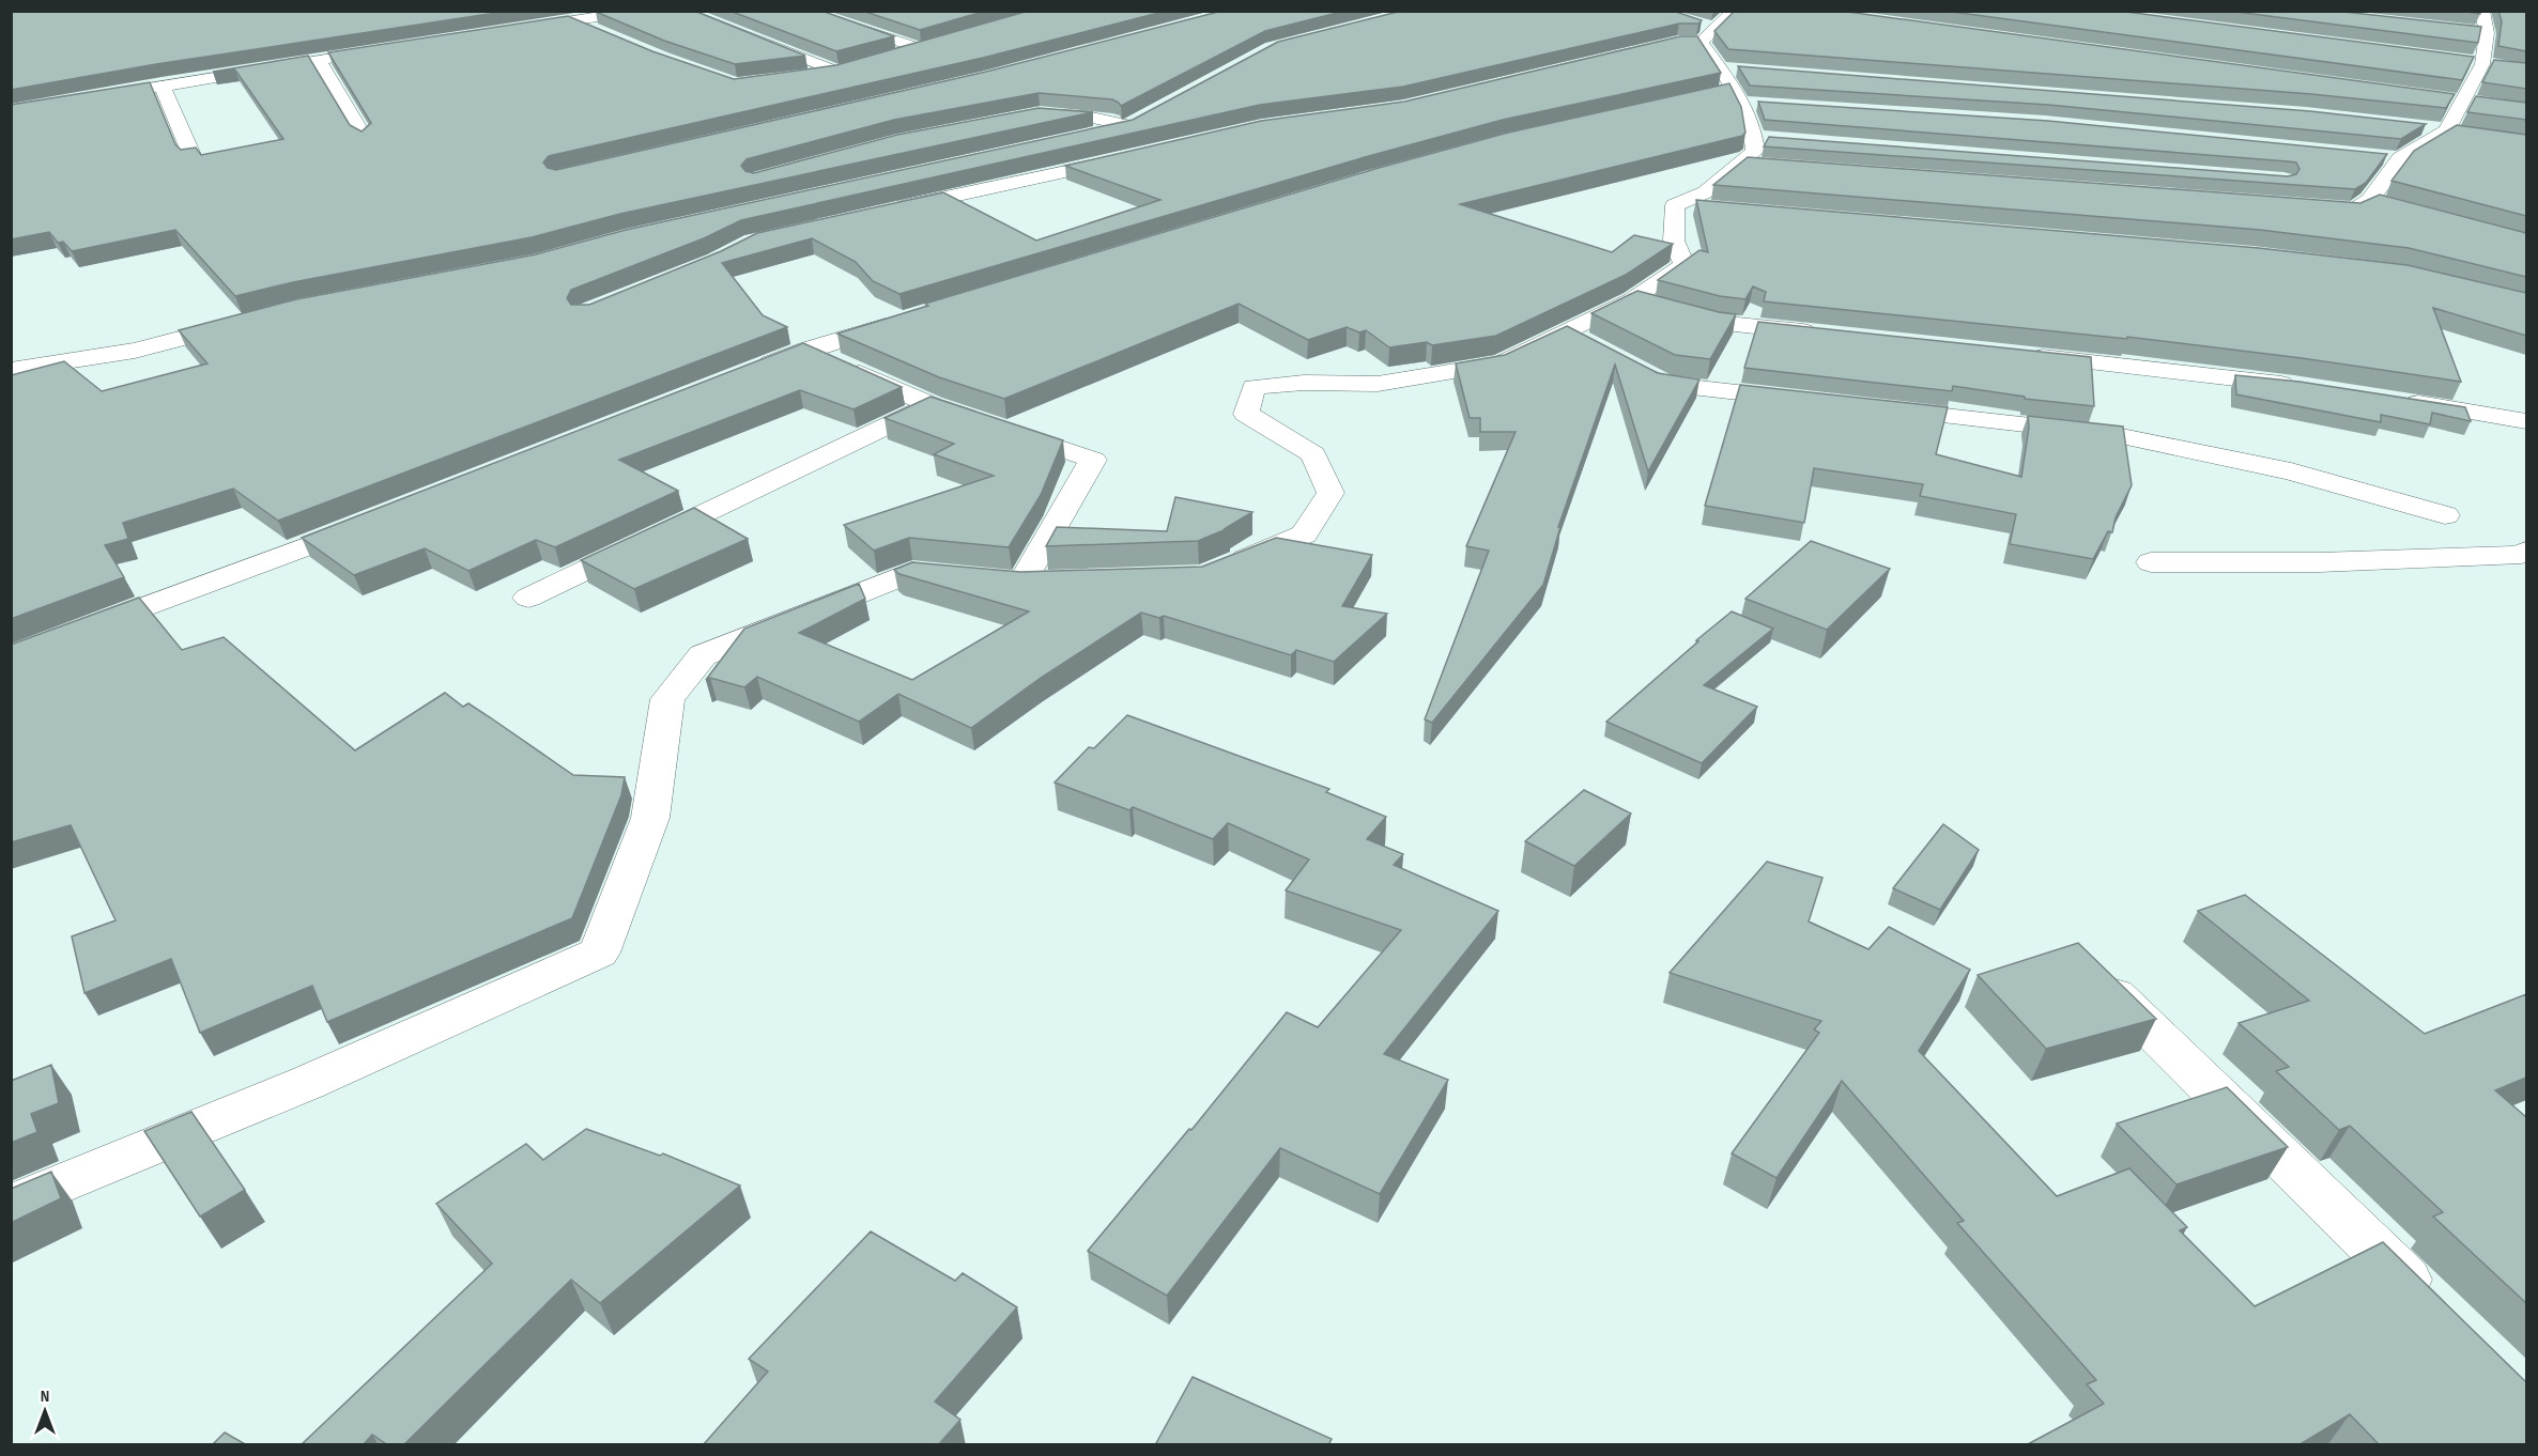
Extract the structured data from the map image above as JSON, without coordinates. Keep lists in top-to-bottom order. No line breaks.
{"north":"top"}
